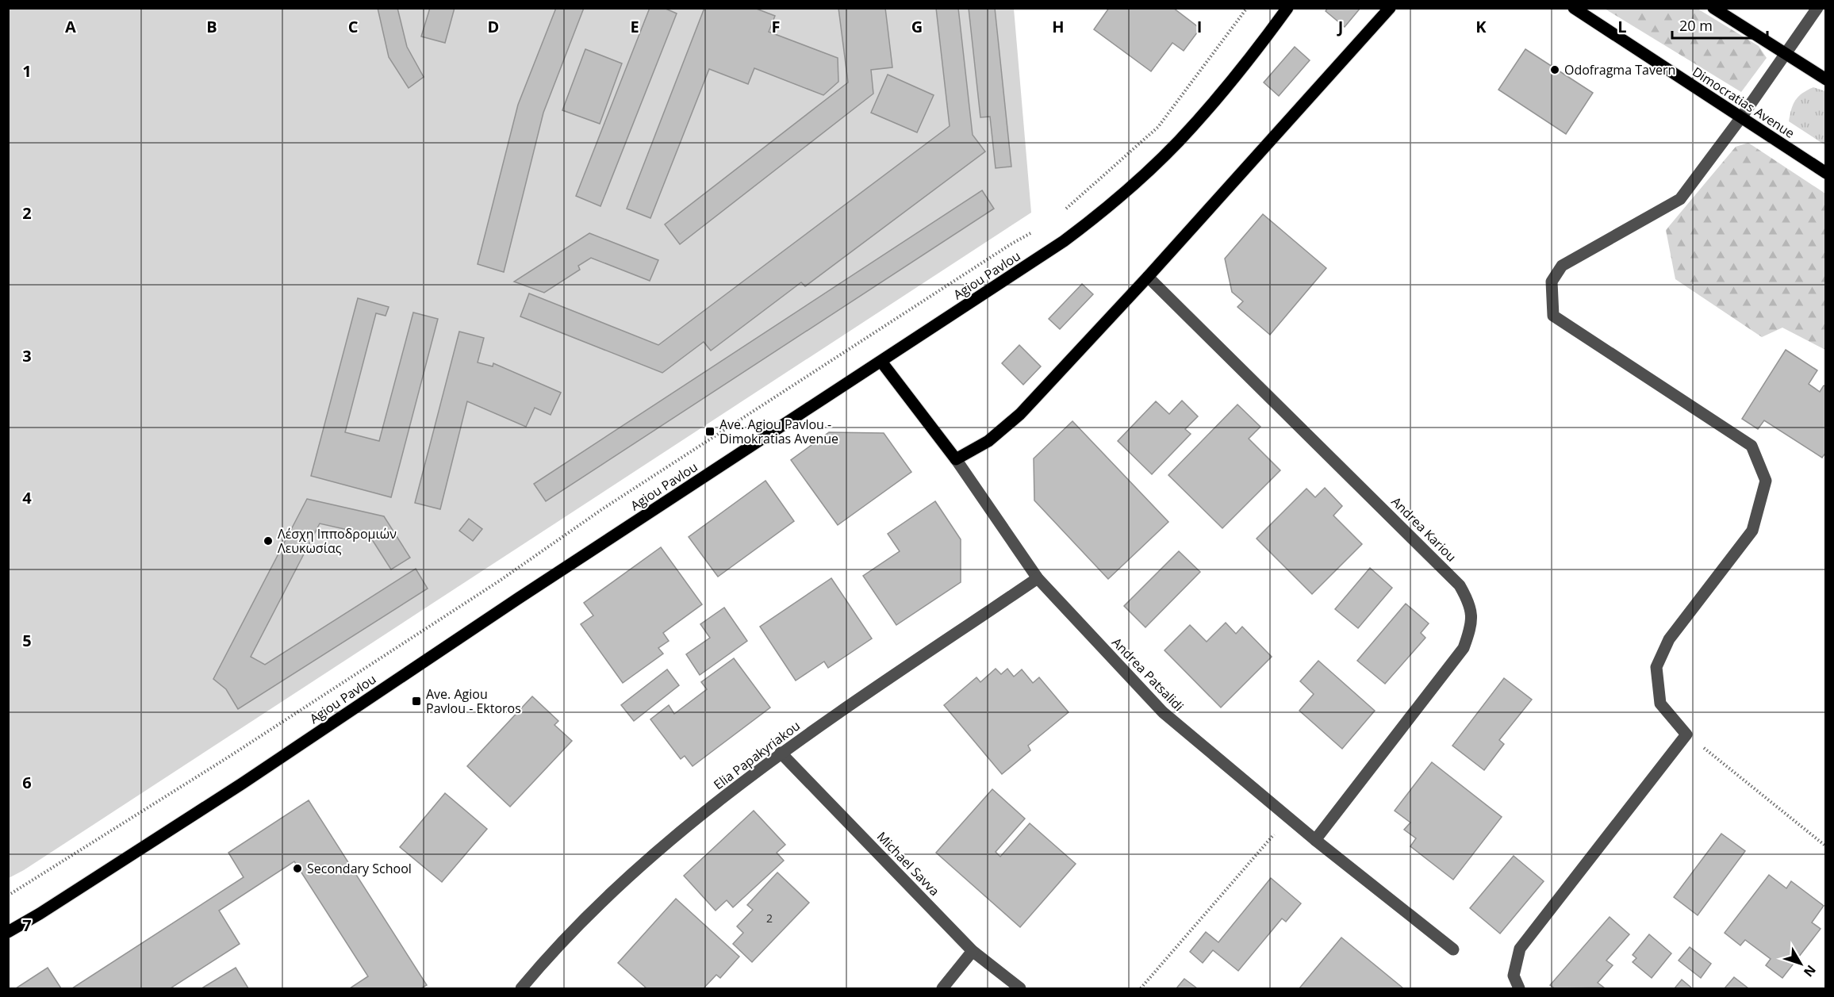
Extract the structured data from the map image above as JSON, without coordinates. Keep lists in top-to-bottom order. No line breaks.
{"streets":{"main road":["Dimocratias Avenue","Agiou Pavlou","Andrea Patsalidi"],"street":["Andrea Kariou","Elia Papakyriakou","Michael Savva"]},"crossings":[["Agiou Pavlou","Andrea Patsalidi"],["Andrea Kariou","Andrea Patsalidi"],["Andrea Patsalidi","Elia Papakyriakou"],["Elia Papakyriakou","Michael Savva"]],"places":{"other":["Odofragma Tavern","Λέσχη Ιπποδρομιών Λευκωσίας","Secondary School"],"transit":["Ave. Agiou Pavlou - Dimokratias Avenue","Ave. Agiou Pavlou - Ektoros"]},"house_numbers":["2"],"scale_bar":"20 m","north":"bottom right","grid":{"columns":["A","B","C","D","E","F","G","H","I","J","K","L"],"rows":["1","2","3","4","5","6","7"]}}
